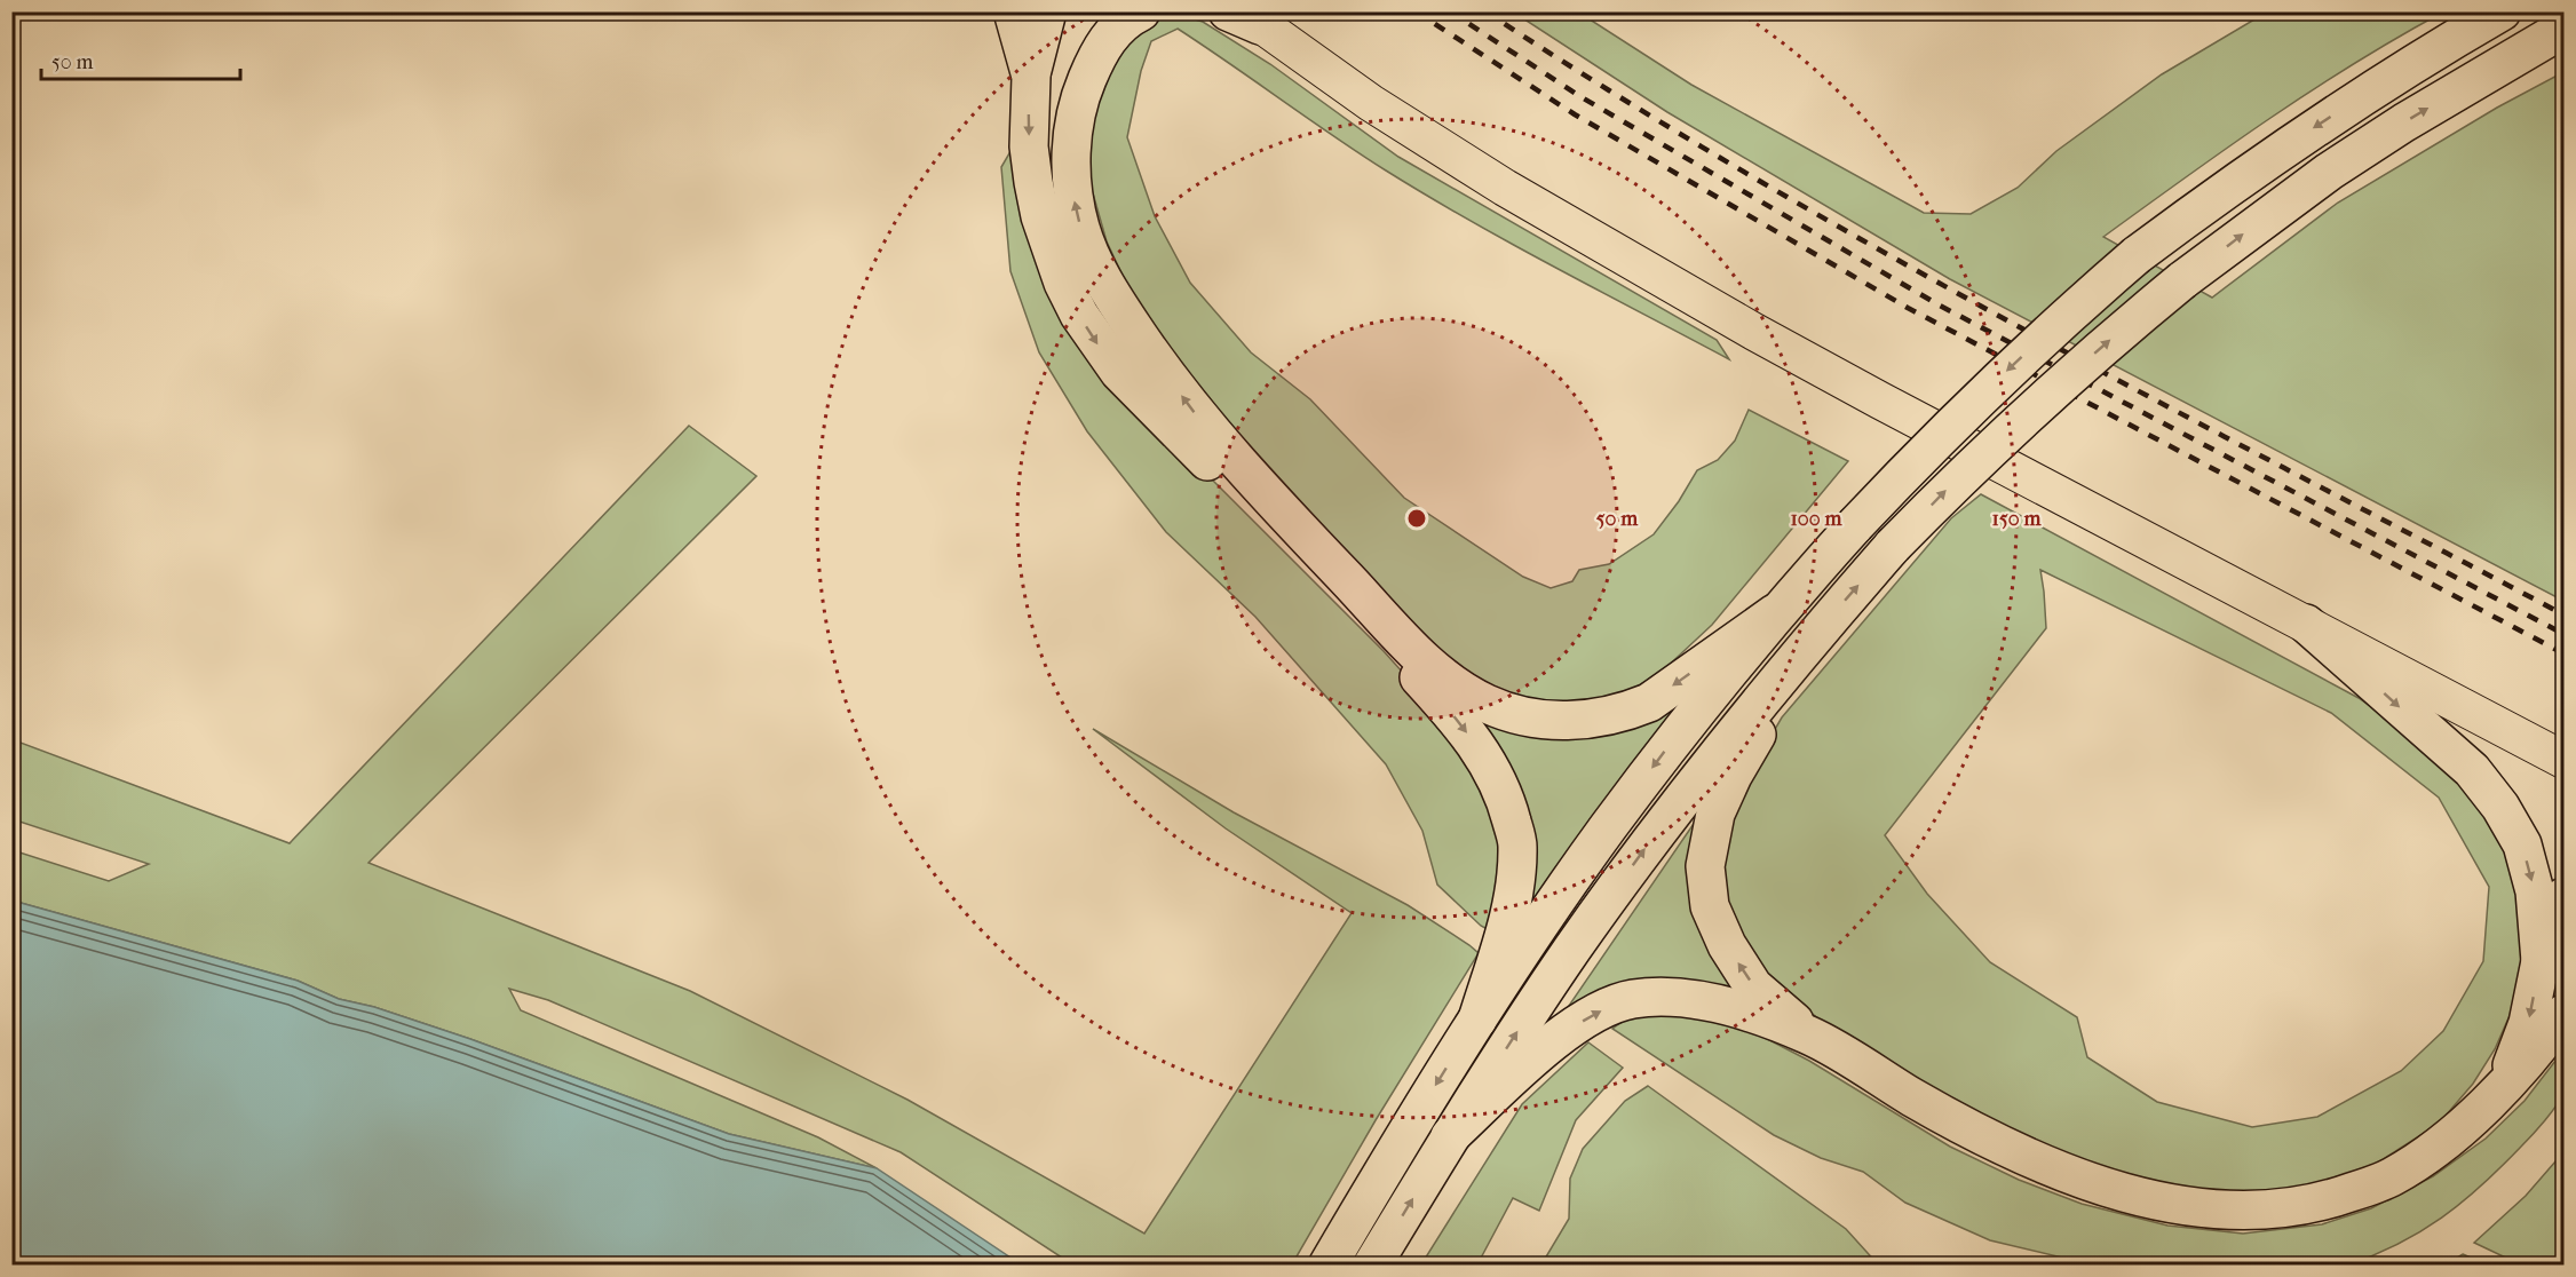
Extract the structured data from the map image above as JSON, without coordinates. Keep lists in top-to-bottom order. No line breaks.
{"scale_bar":"50 m","rings":["50 m","100 m","150 m"]}
